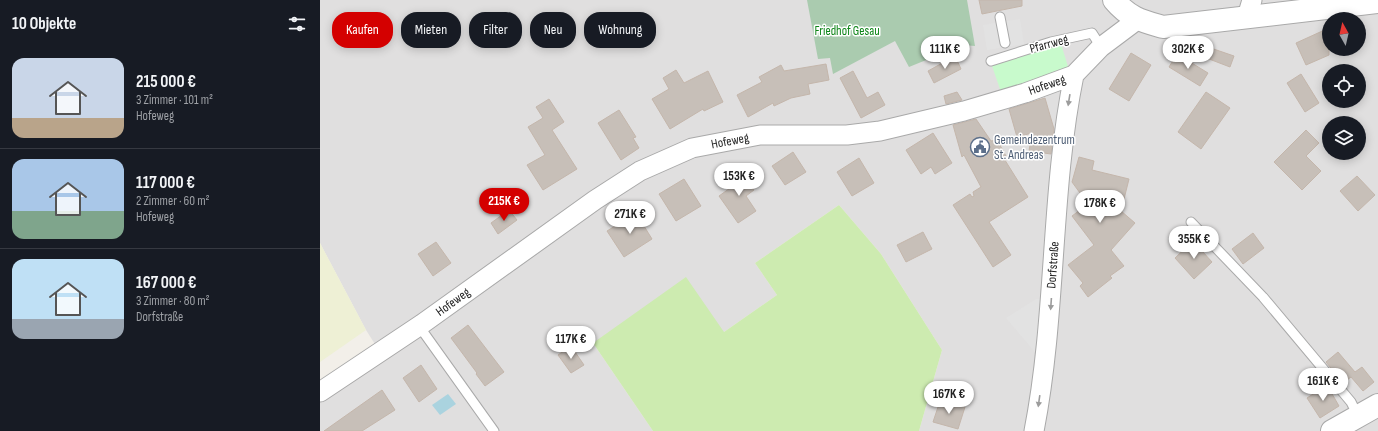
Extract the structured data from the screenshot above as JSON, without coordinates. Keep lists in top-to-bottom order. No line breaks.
{"streets":{"street":["Hofeweg","Dorfstraße"],"lane":["Pfarrweg"]},"crossings":[["Pfarrweg","Hofeweg"],["Hofeweg","Dorfstraße"]],"one_way":["Dorfstraße"],"parks":["Friedhof Gesau"],"places":{"public building":["Gemeindezentrum St. Andreas"]},"north":"top","page":{"heading":"10 Objekte","chip":["Kaufen","Mieten","Filter","Neu","Wohnung"],"price":["111K €","302K €","153K €","215K €","178K €","271K €","355K €","117K €","161K €","167K €"],"list":[{"name":"215 000 €","note":"3 Zimmer · 101 m² · Hofeweg"},{"name":"117 000 €","note":"2 Zimmer · 60 m² · Hofeweg"},{"name":"167 000 €","note":"3 Zimmer · 80 m² · Dorfstraße"}]}}
